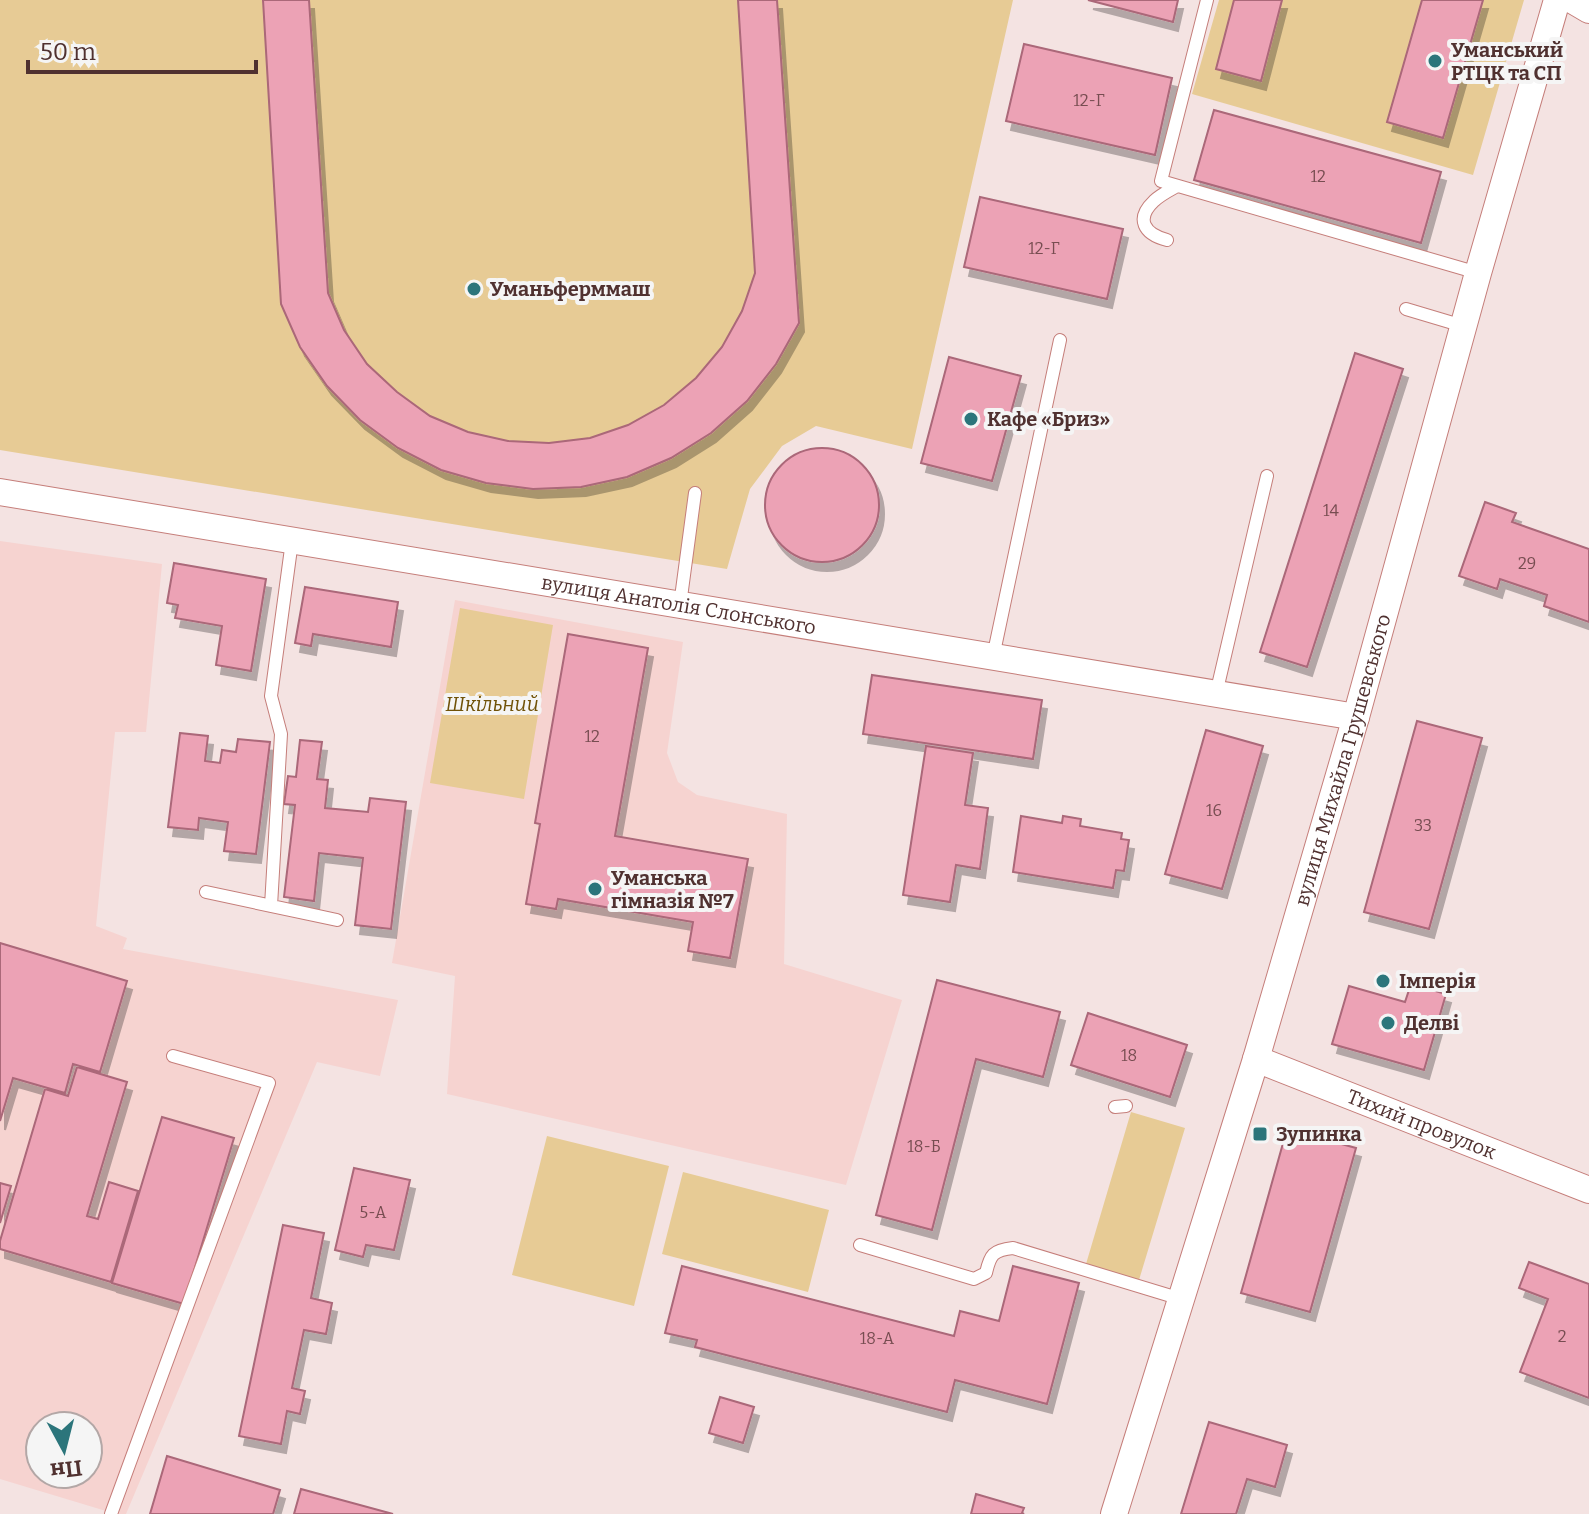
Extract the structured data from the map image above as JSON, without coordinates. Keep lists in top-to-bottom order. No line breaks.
{"streets":{"street":["вулиця Анатолія Слонського","вулиця Михайла Грушевського","Тихий провулок"]},"crossings":[["вулиця Анатолія Слонського","вулиця Михайла Грушевського"],["вулиця Михайла Грушевського","Тихий провулок"]],"parks":["Шкільний"],"places":{"other":["Уманський РТЦК та СП","Уманьферммаш","Кафе «Бриз»","Уманська гімназія №7","Імперія","Делві"],"transit":["Зупинка"]},"house_numbers":["12-Г","12","12-Г","14","29","12","16","33","18","18-Б","5-А","2","18-А"],"scale_bar":"50 m","north":"bottom"}
